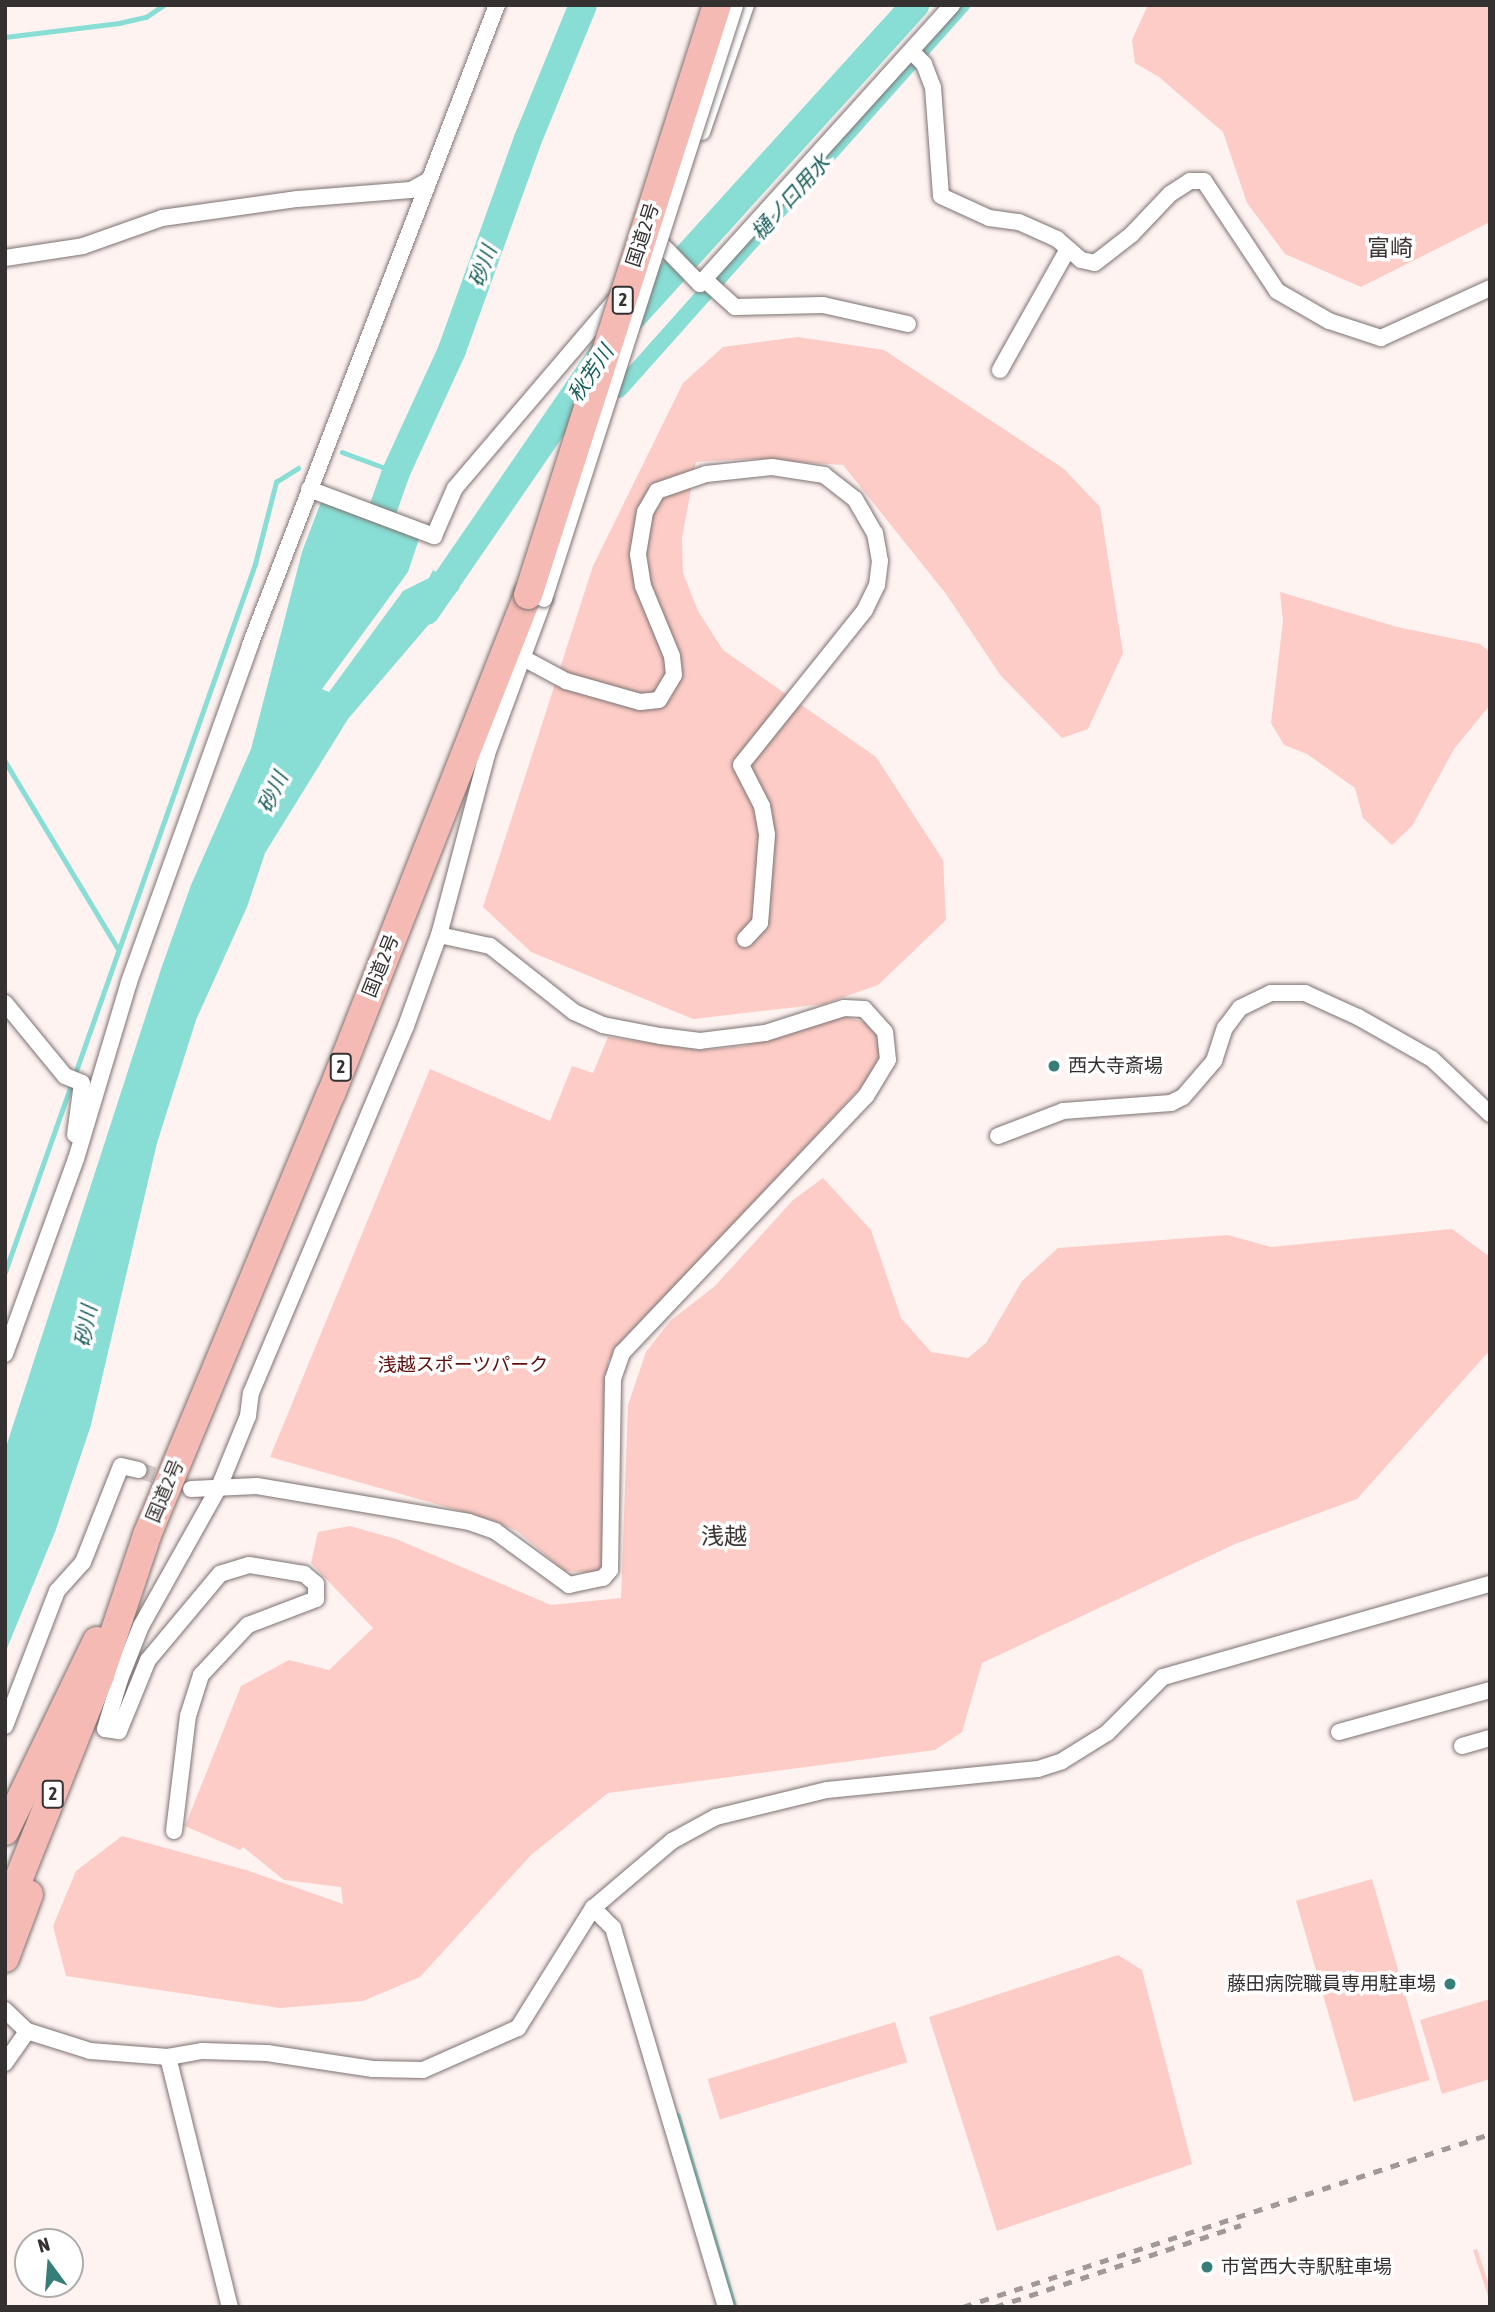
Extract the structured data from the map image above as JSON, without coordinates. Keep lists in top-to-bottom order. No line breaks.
{"streets":{"highway":["国道2号","2"]},"districts":["富崎","浅越"],"water":["樋ノ口用水","砂川","秋芳川"],"parks":["浅越スポーツパーク"],"places":["西大寺斎場","藤田病院職員専用駐車場","市営西大寺駅駐車場"],"north":"top"}
